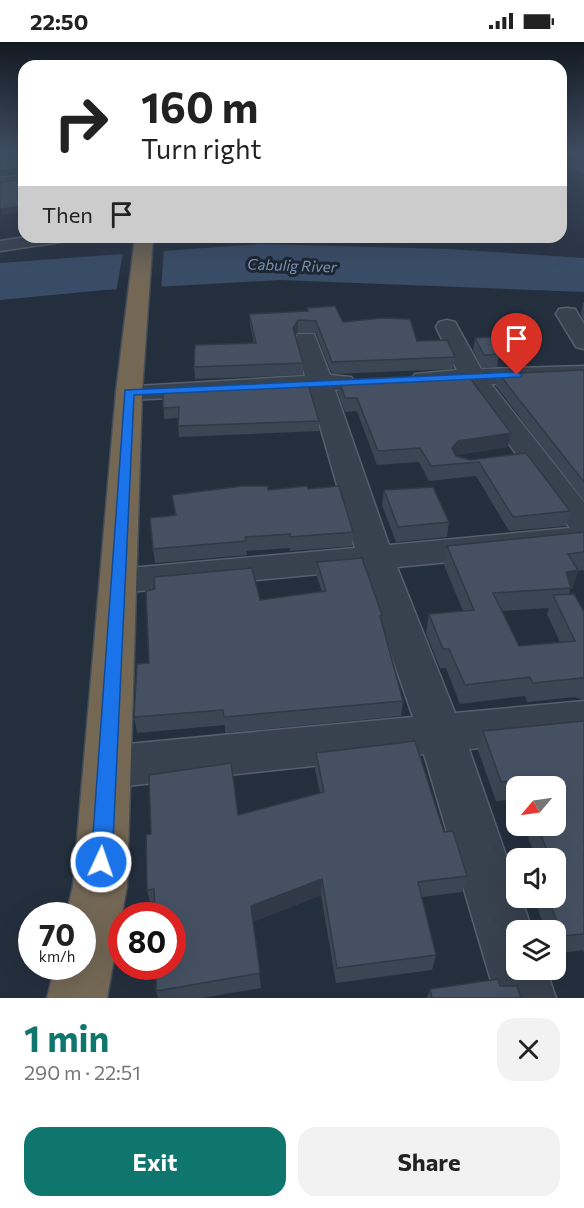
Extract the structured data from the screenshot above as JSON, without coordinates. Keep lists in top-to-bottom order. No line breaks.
{"water":["Cabulig River"],"north":"bottom left","page":{"status":"22:50","turn":["160 m","Turn right"],"then":"Then","speed":"70 km/h","limit":"80","heading":["1 min","290 m · 22:51"],"buttons":["Exit","Share"]}}
